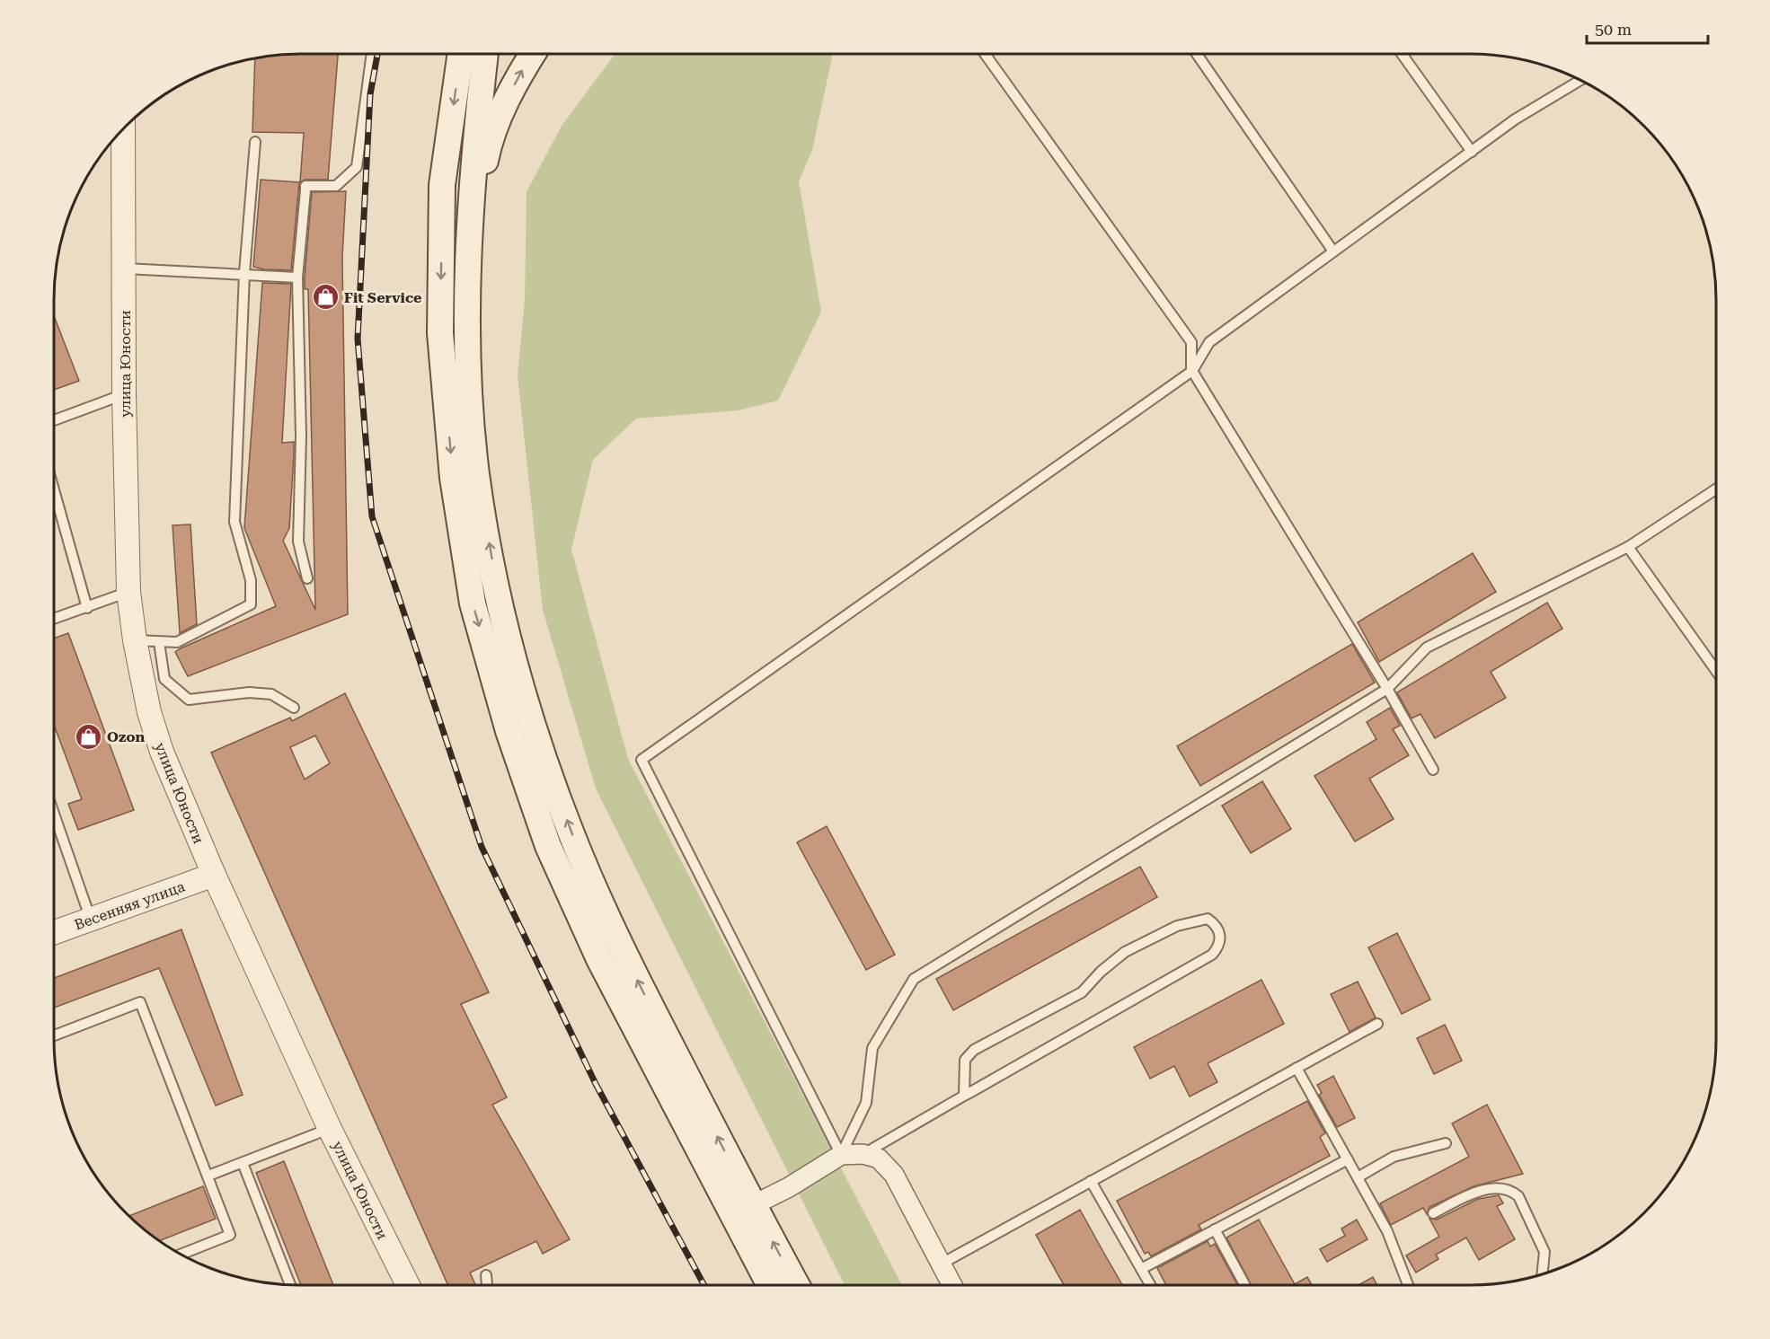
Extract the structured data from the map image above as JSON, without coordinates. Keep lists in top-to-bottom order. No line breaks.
{"streets":{"street":["улица Юности","Весенняя улица"]},"crossings":[["улица Юности","Весенняя улица"]],"places":{"shop":["Fit Service","Ozon"]},"scale_bar":"50 m"}
